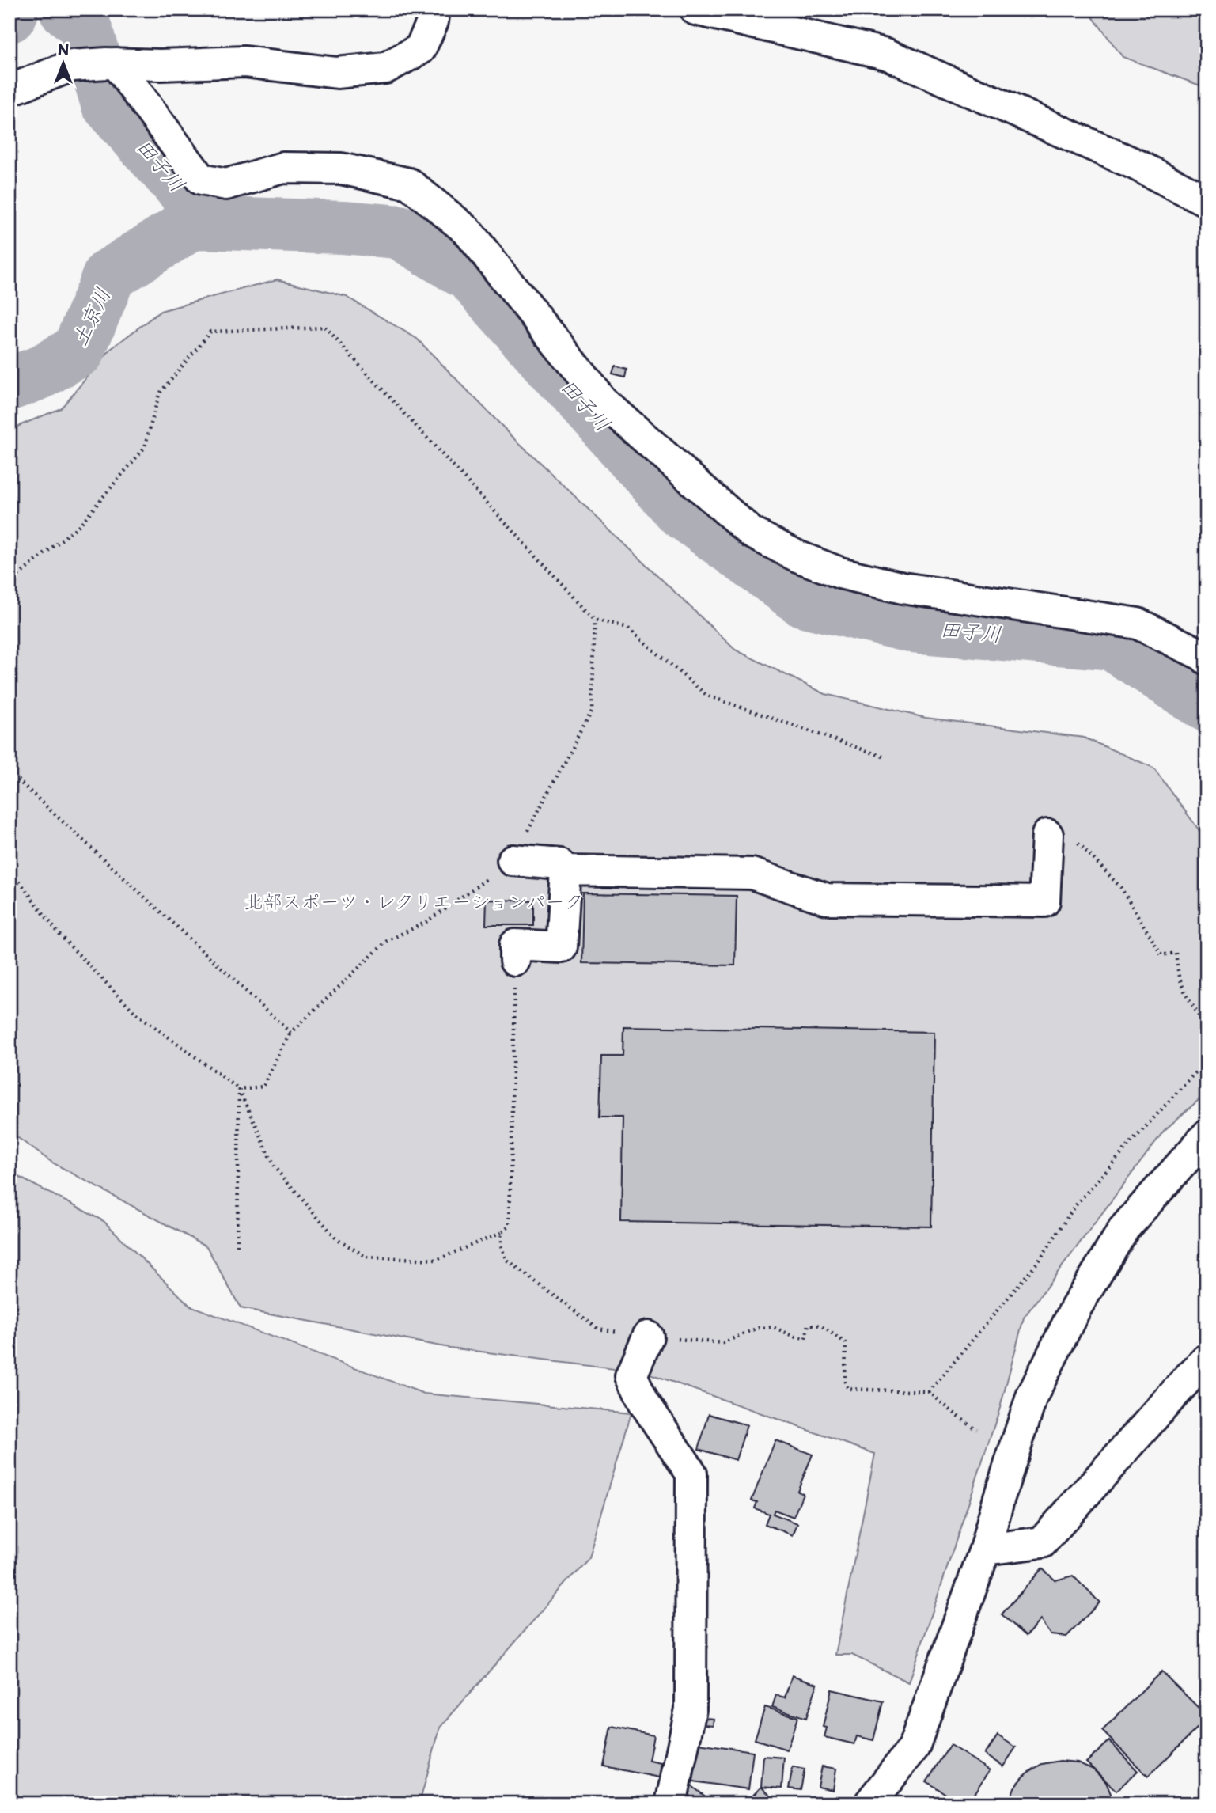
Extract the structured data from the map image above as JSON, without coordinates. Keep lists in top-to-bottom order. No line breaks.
{"water":["田子川","土京川"],"parks":["北部スポーツ・レクリエーションパーク"],"north":"top"}
